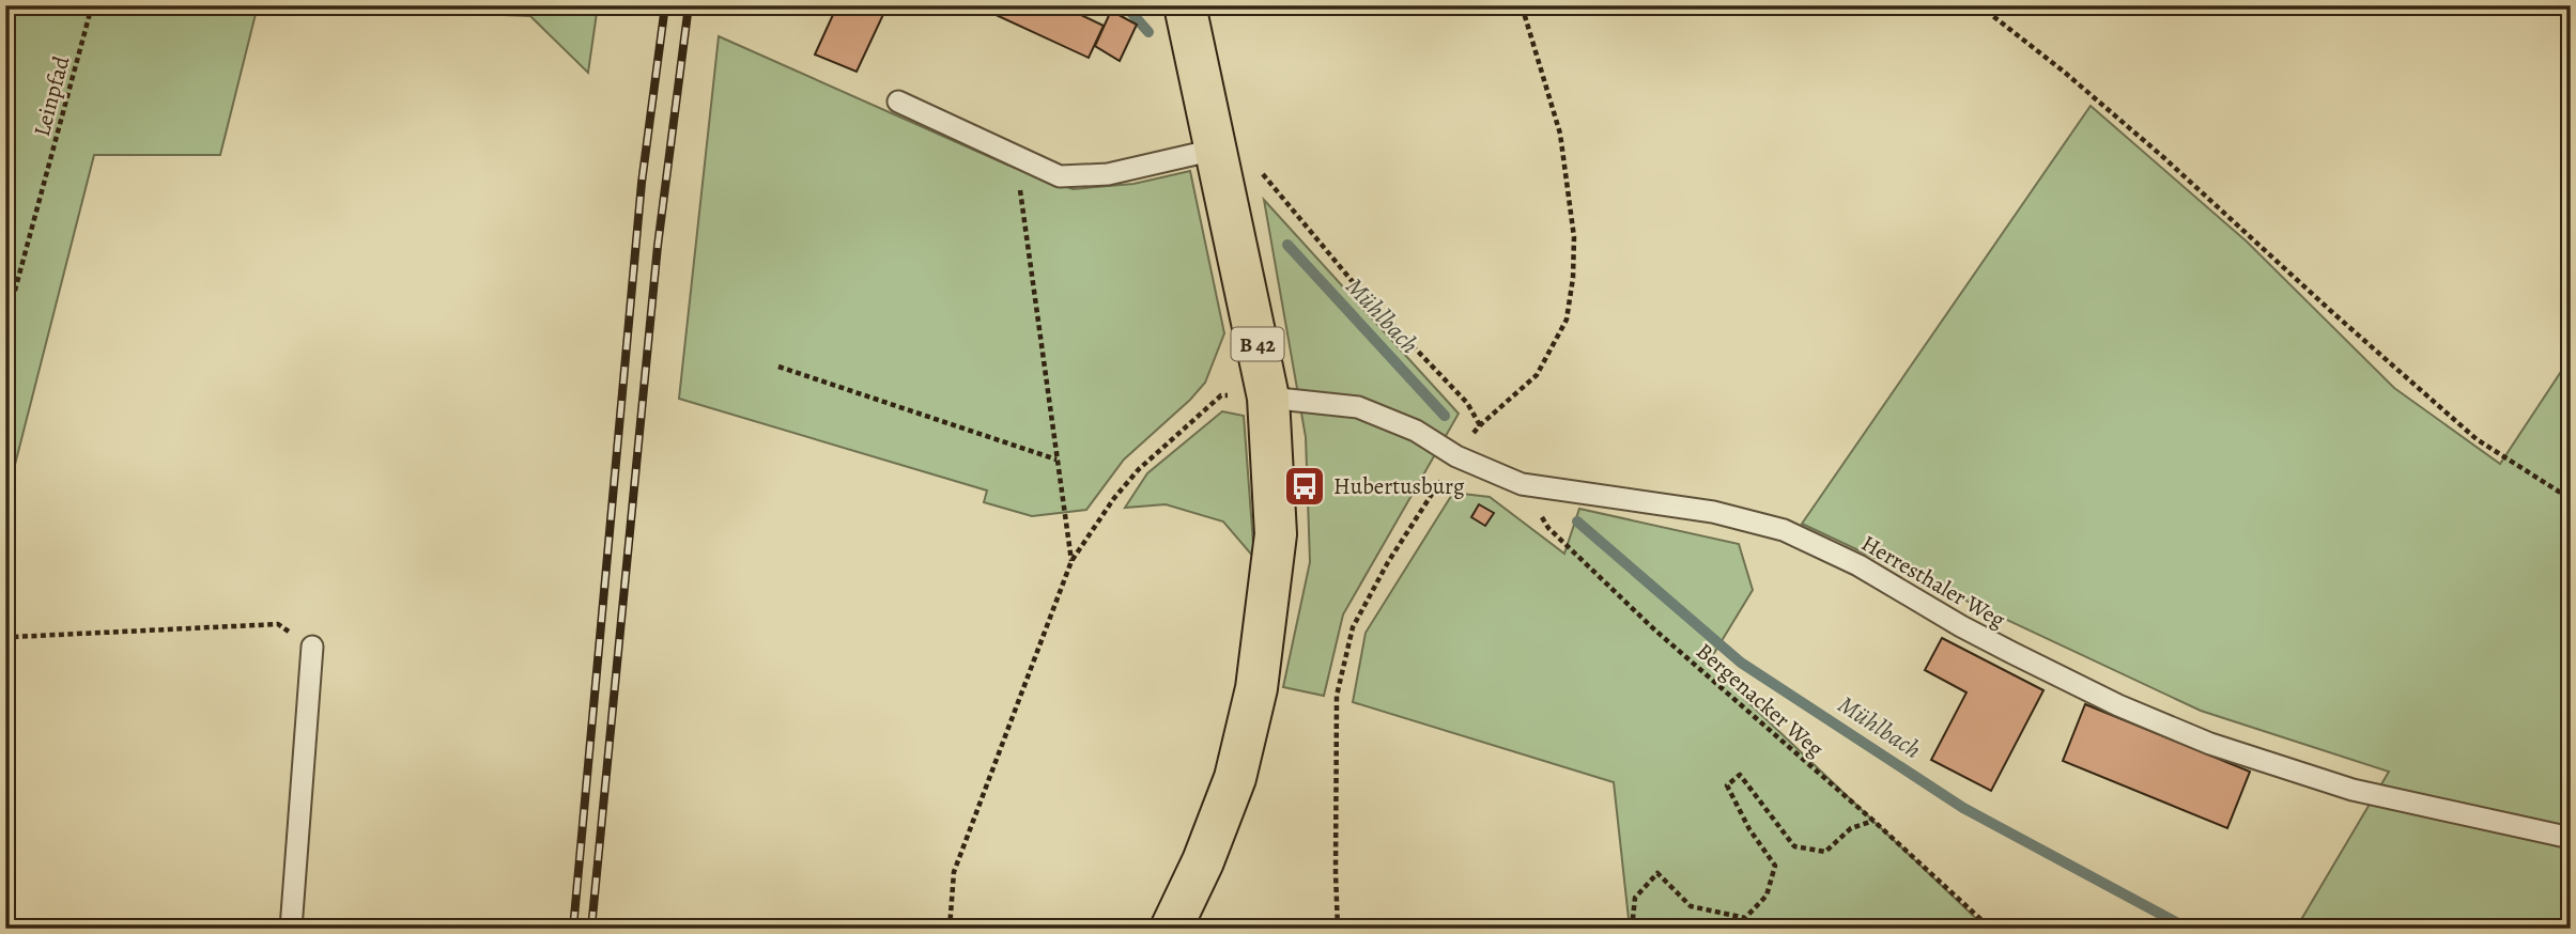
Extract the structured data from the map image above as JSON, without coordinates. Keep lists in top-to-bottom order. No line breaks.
{"streets":{"main road":["B 42"],"lane":["Herresthaler Weg"],"path":["Leinpfad","Bergenacker Weg"]},"crossings":[["B 42","Herresthaler Weg"],["Herresthaler Weg","Bergenacker Weg"]],"water":["Mühlbach"],"places":{"bus stop":["Hubertusburg"]}}
